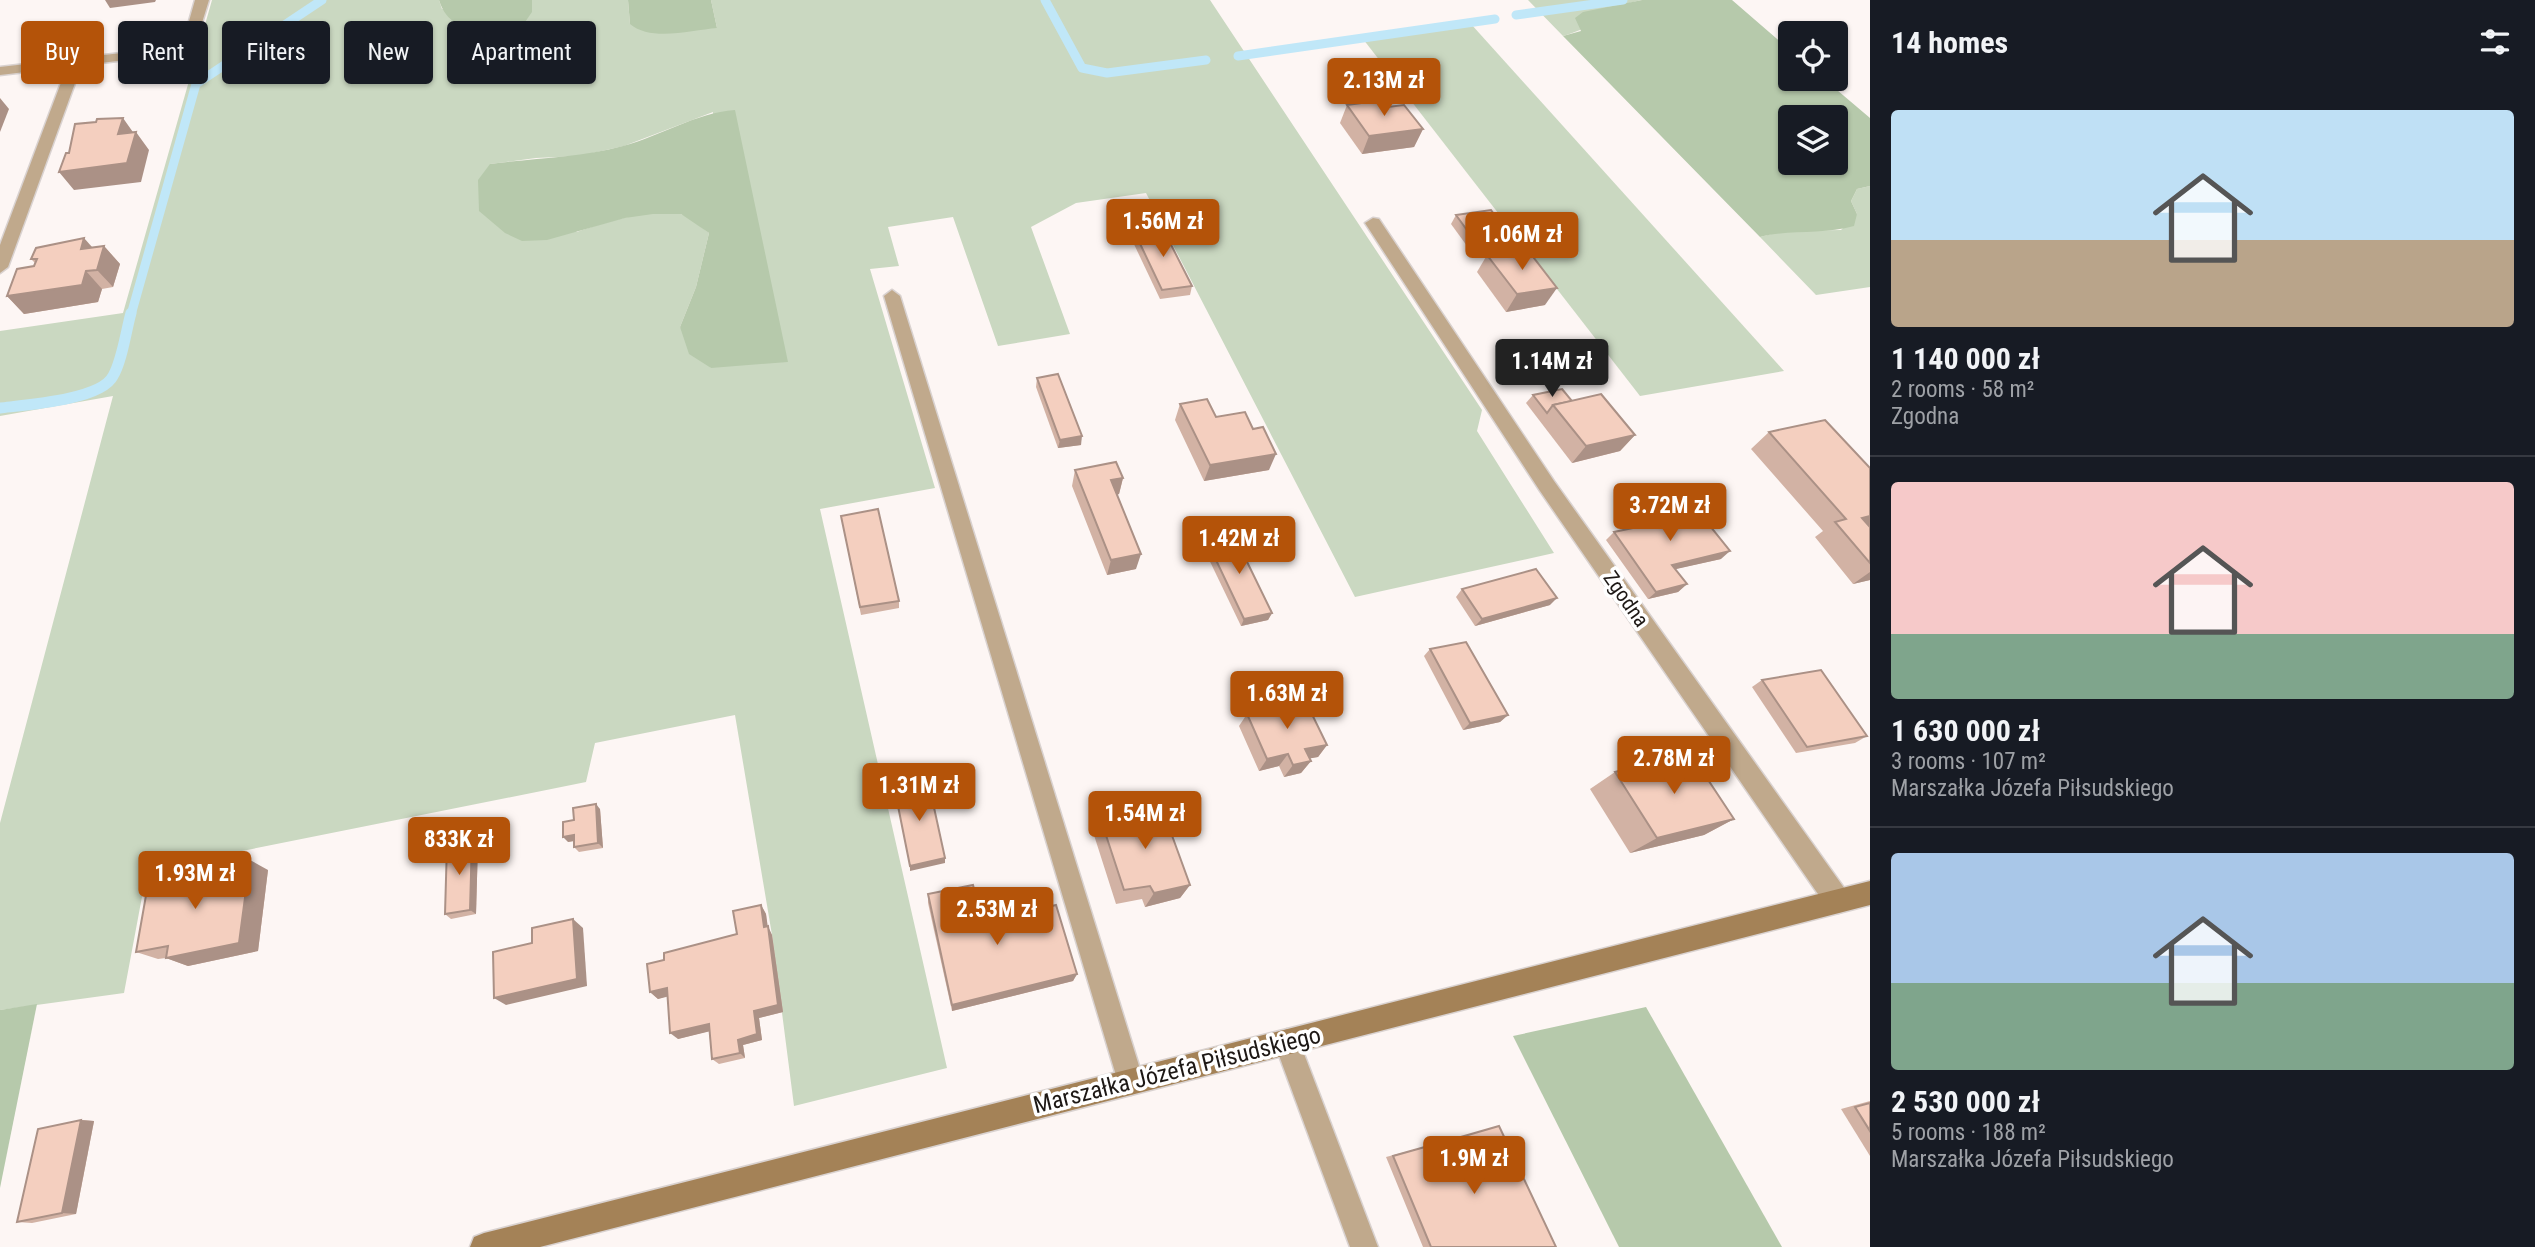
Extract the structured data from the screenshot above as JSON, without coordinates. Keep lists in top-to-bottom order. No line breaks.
{"streets":{"street":["Zgodna","Marszałka Józefa Piłsudskiego"]},"crossings":[["Zgodna","Marszałka Józefa Piłsudskiego"]],"page":{"heading":"14 homes","chip":["Buy","Rent","Filters","New","Apartment"],"price":["2.13M zł","1.56M zł","1.06M zł","1.14M zł","3.72M zł","1.42M zł","1.63M zł","2.78M zł","1.31M zł","1.54M zł","833K zł","1.93M zł","2.53M zł","1.9M zł"],"list":[{"name":"1 140 000 zł","note":"2 rooms · 58 m² · Zgodna"},{"name":"1 630 000 zł","note":"3 rooms · 107 m² · Marszałka Józefa Piłsudskiego"},{"name":"2 530 000 zł","note":"5 rooms · 188 m² · Marszałka Józefa Piłsudskiego"}]}}
